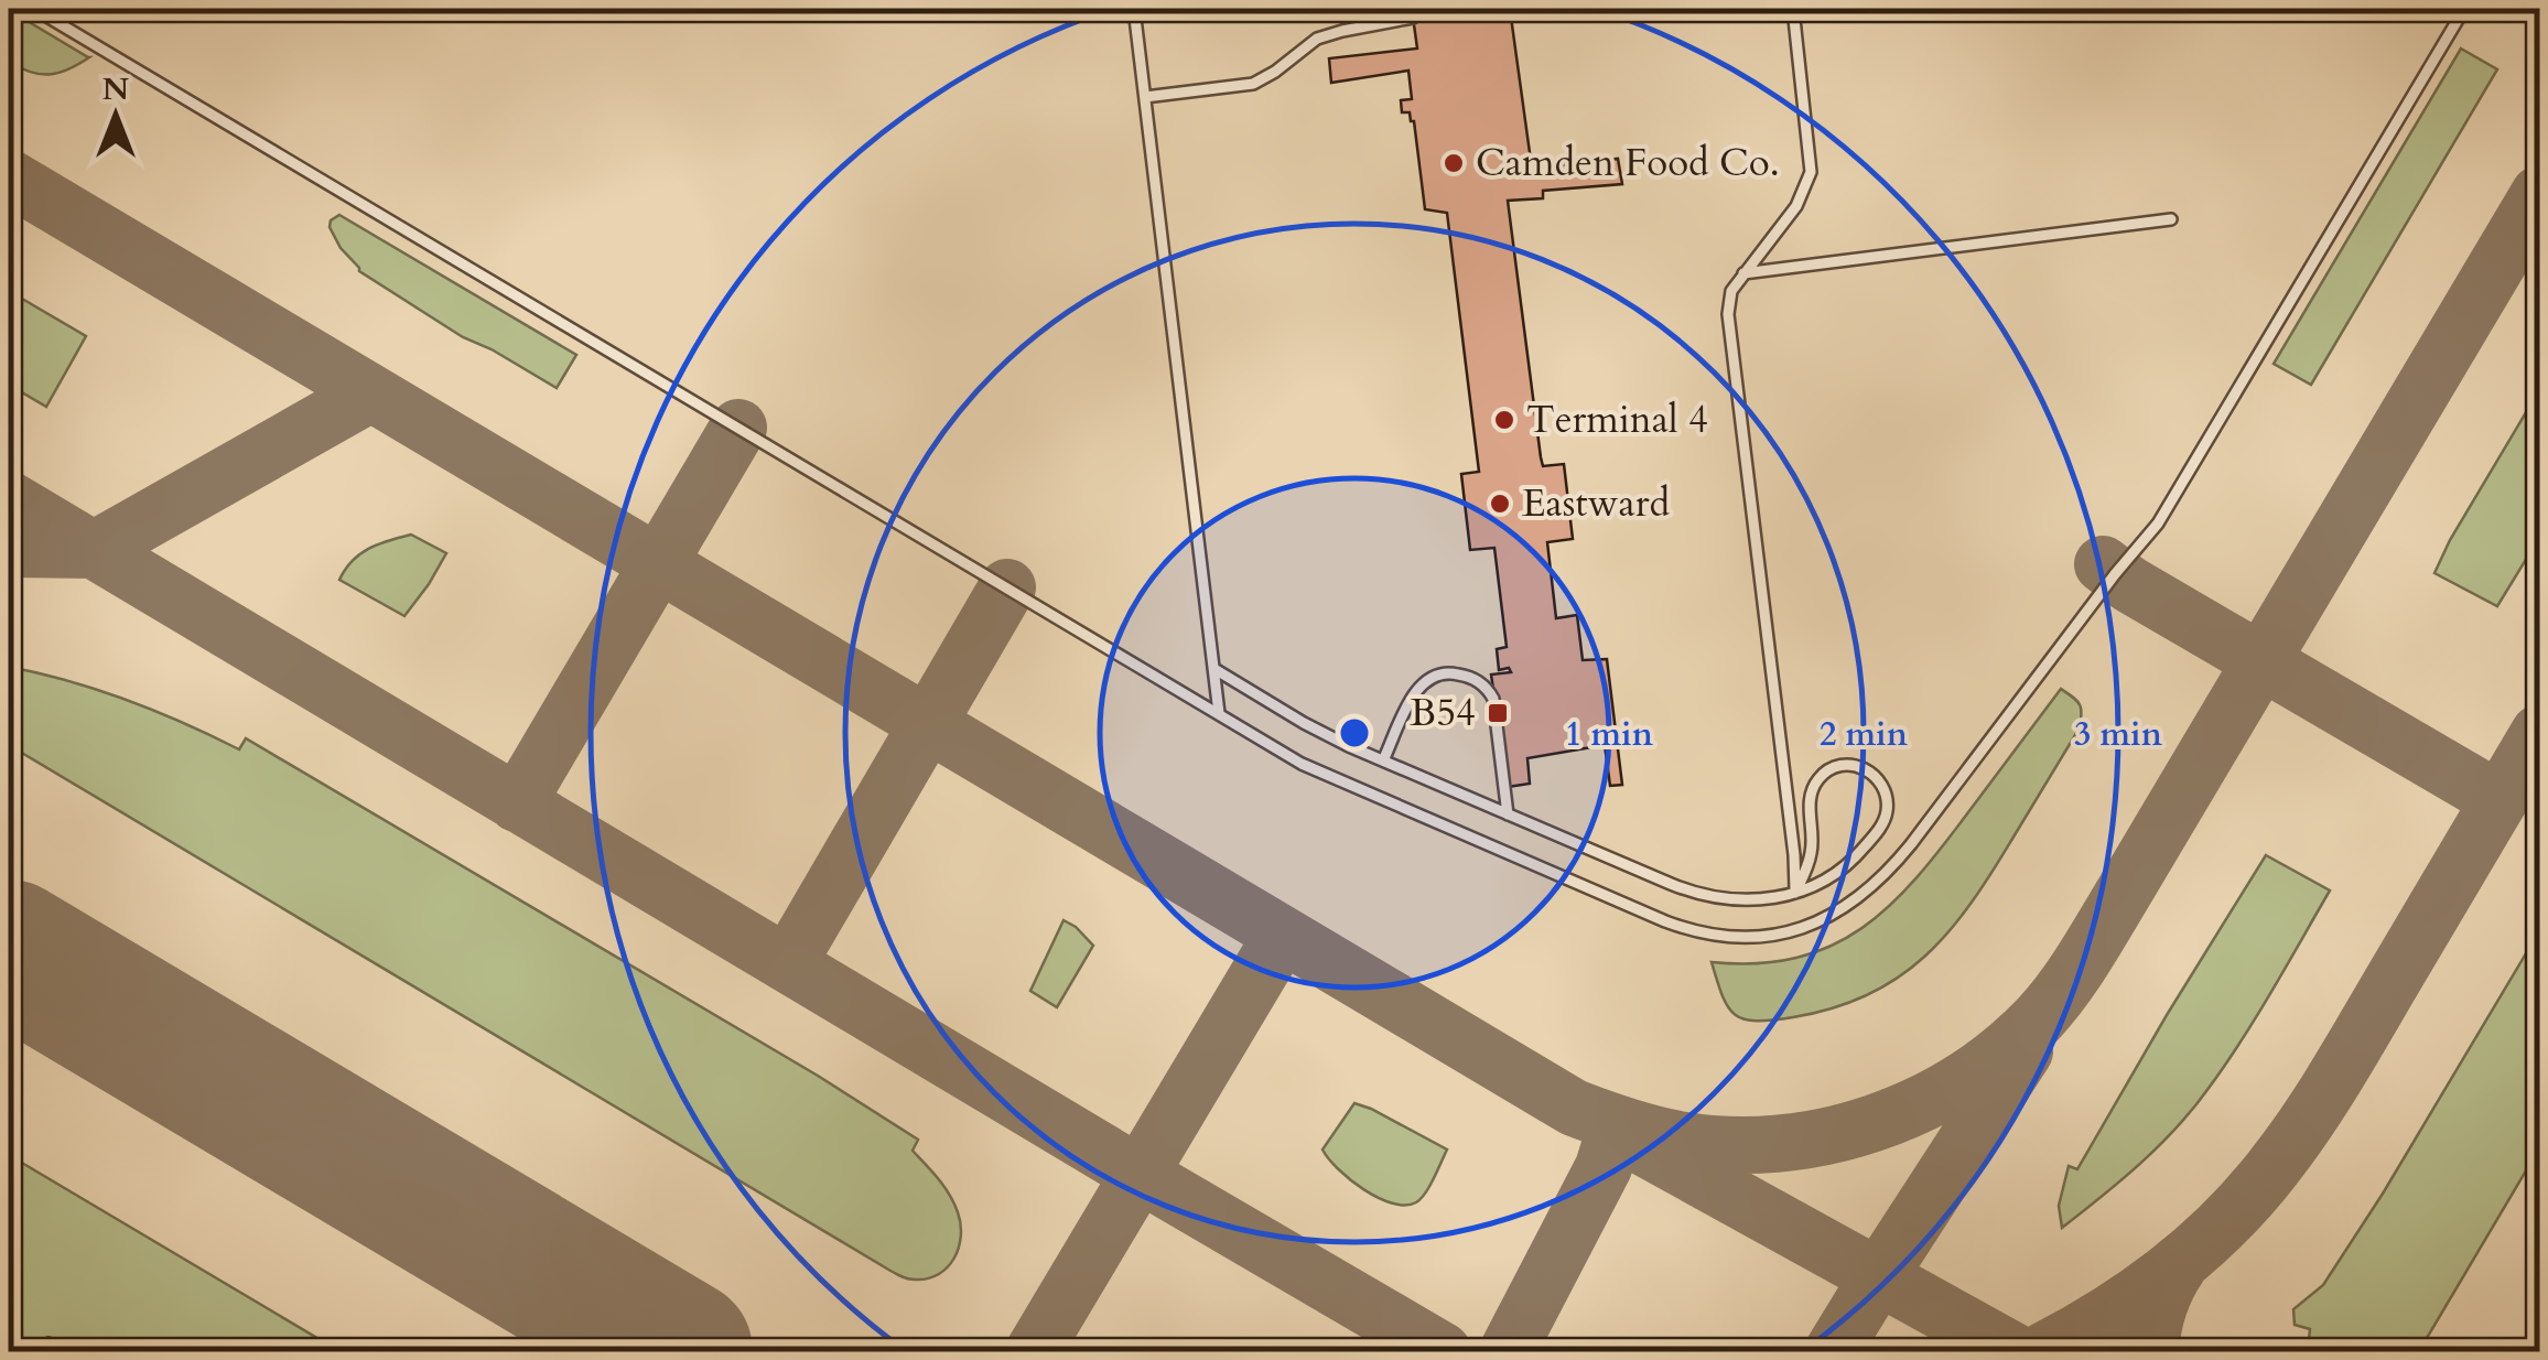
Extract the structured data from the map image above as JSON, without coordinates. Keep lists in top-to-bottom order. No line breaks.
{"places":{"other":["Camden Food Co.","Terminal 4","Eastward"],"transit":["B54"]},"north":"top","rings":["1 min","2 min","3 min"]}
